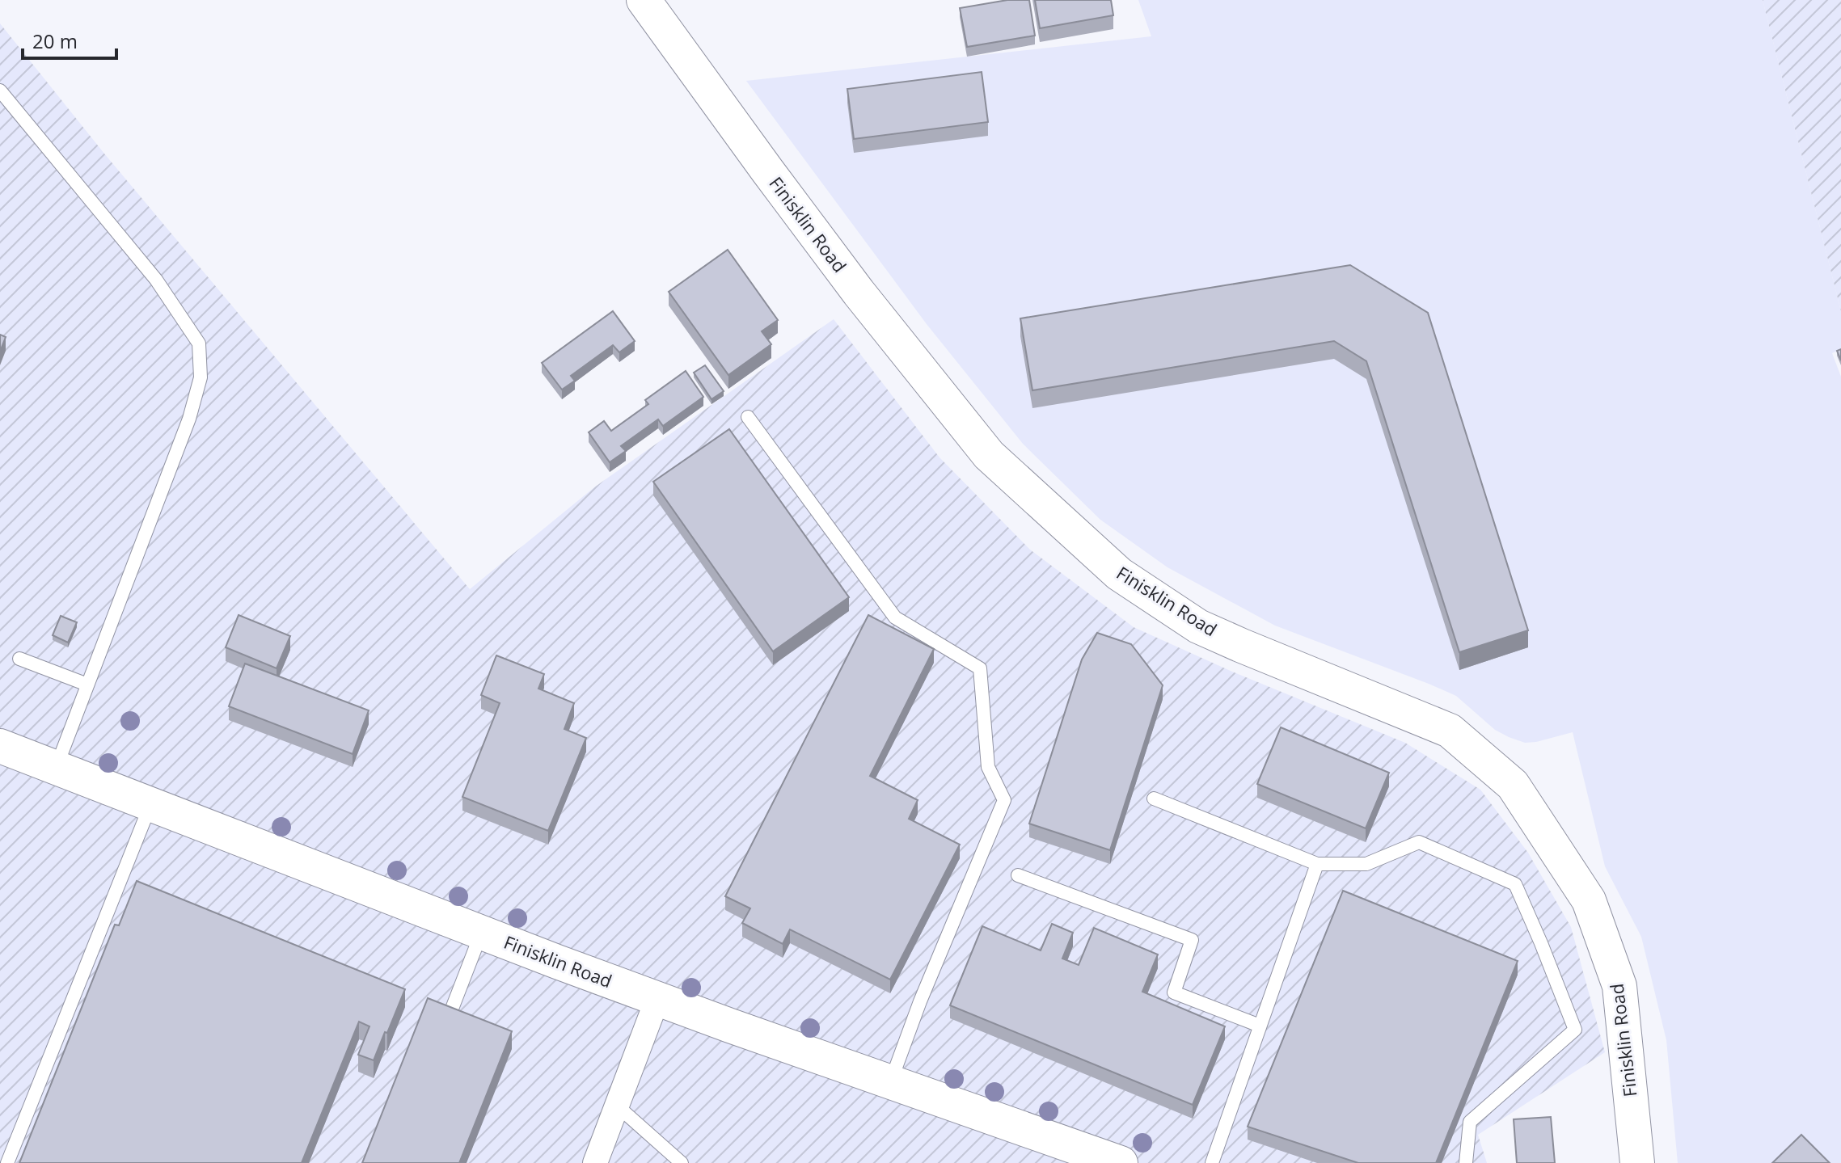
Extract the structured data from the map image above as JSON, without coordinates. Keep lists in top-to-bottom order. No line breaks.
{"streets":{"street":["Finisklin Road"]},"scale_bar":"20 m"}
